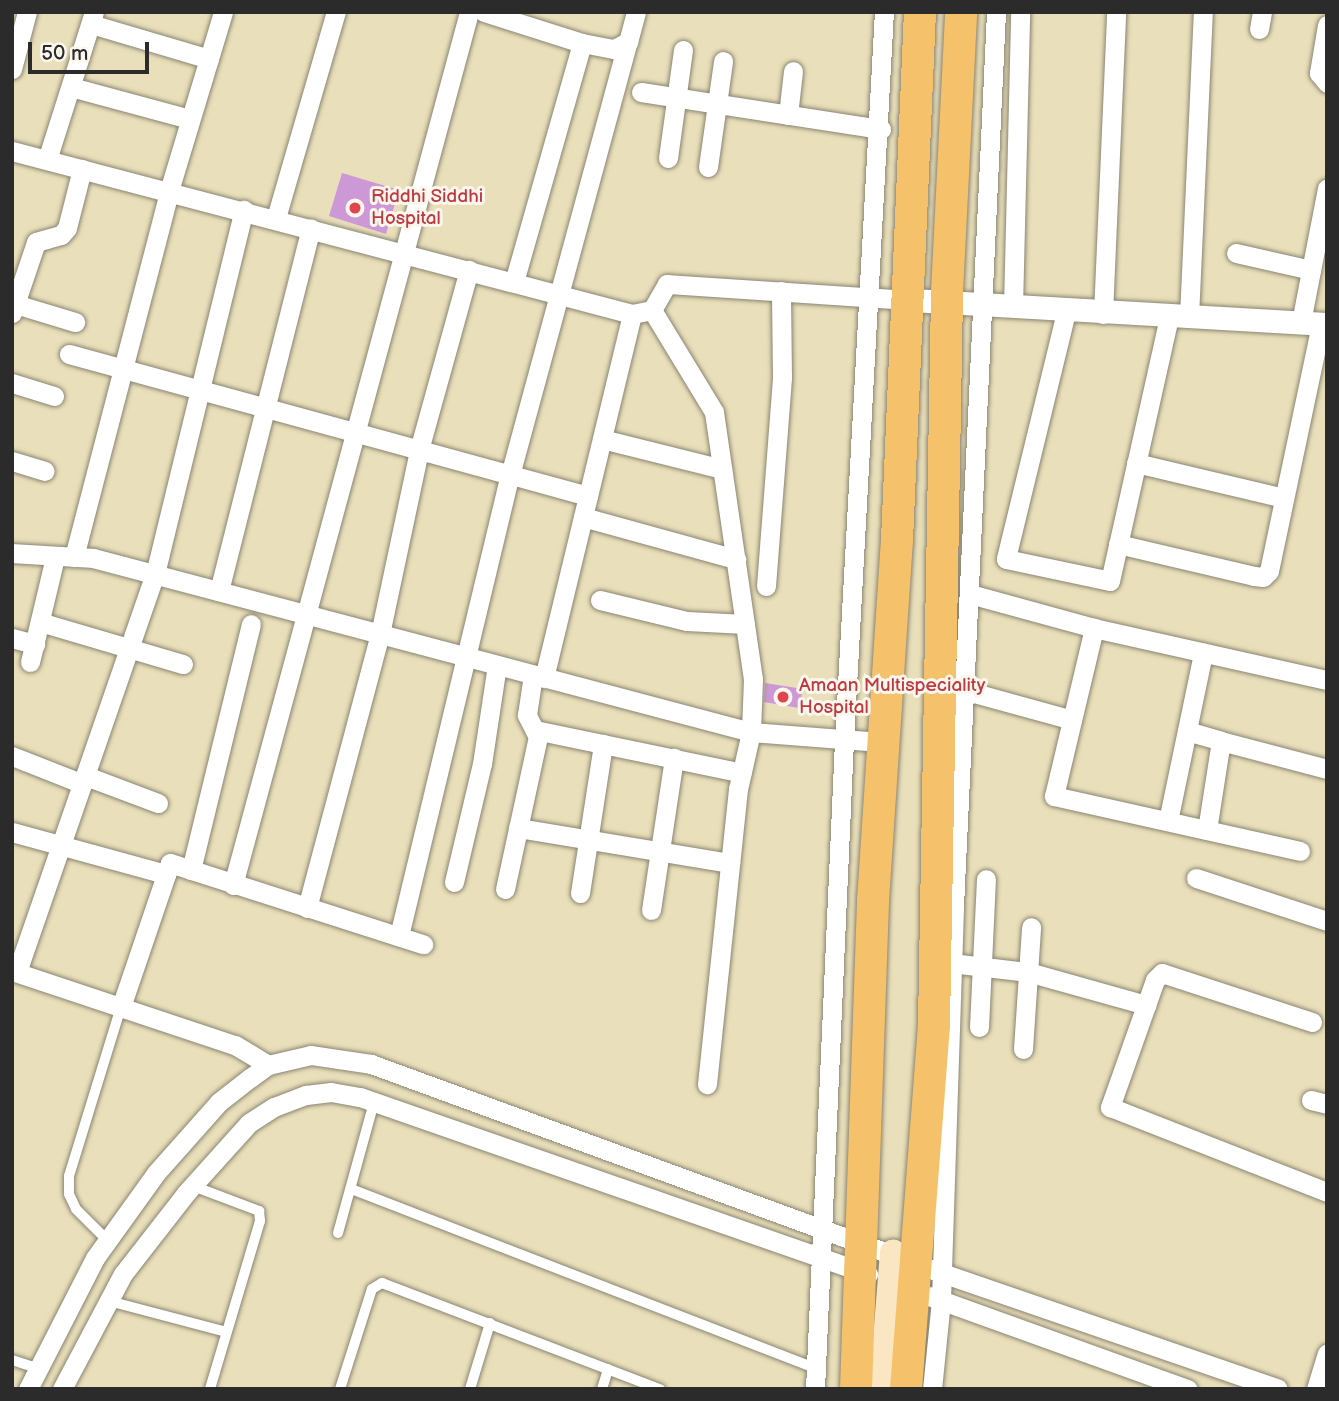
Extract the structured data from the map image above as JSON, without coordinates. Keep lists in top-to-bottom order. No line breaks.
{"places":["Riddhi Siddhi Hospital","Amaan Multispeciality Hospital"],"scale_bar":"50 m"}
